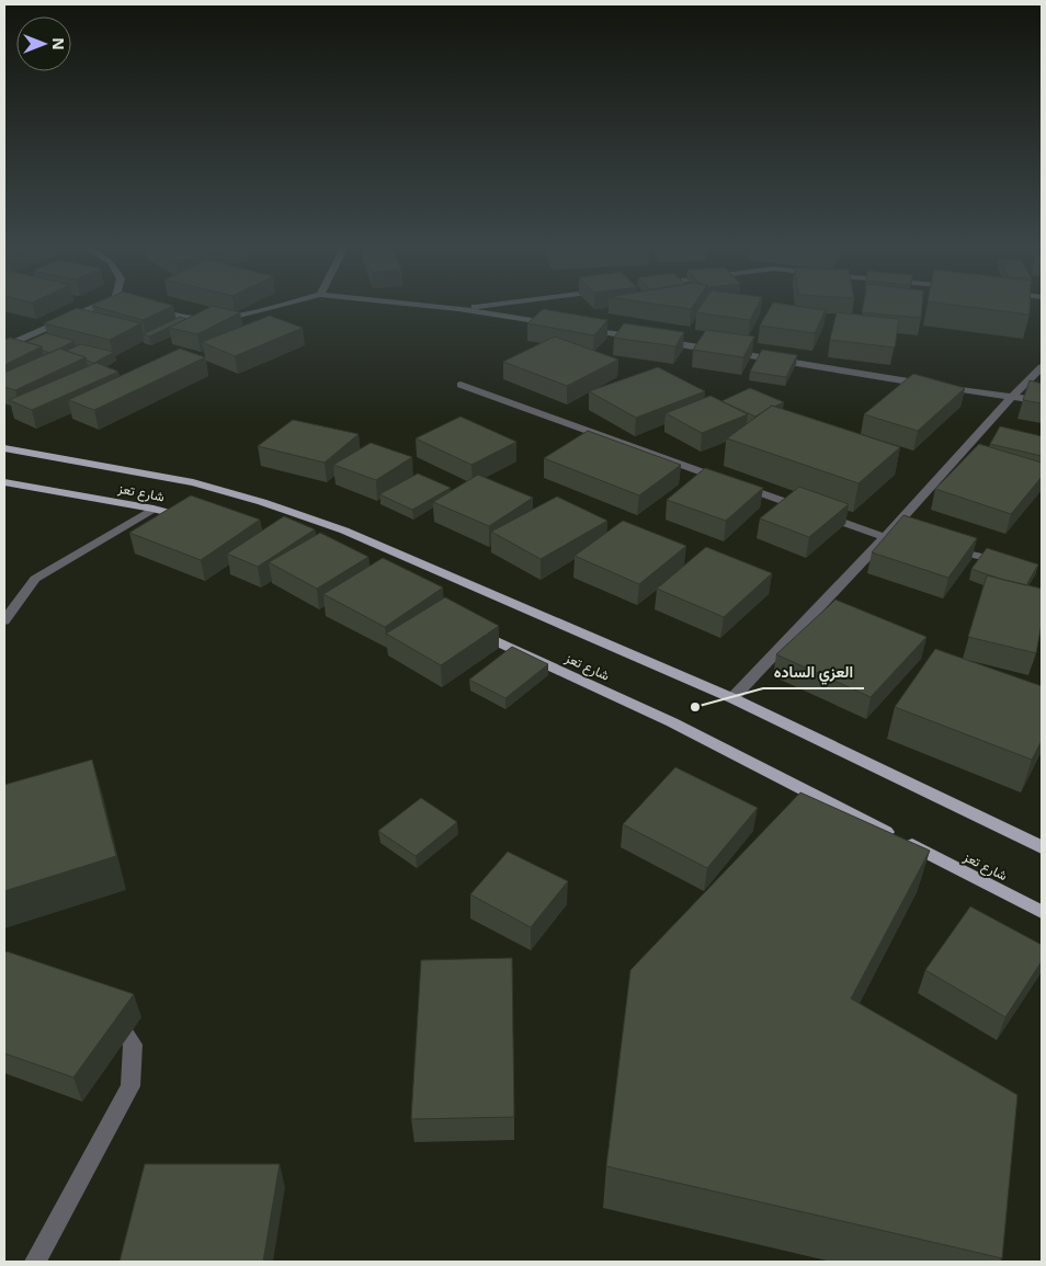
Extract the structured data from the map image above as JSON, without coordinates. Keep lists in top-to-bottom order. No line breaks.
{"streets":{"main road":["شارع تعز"]},"places":["العزي الساده"],"north":"right"}
